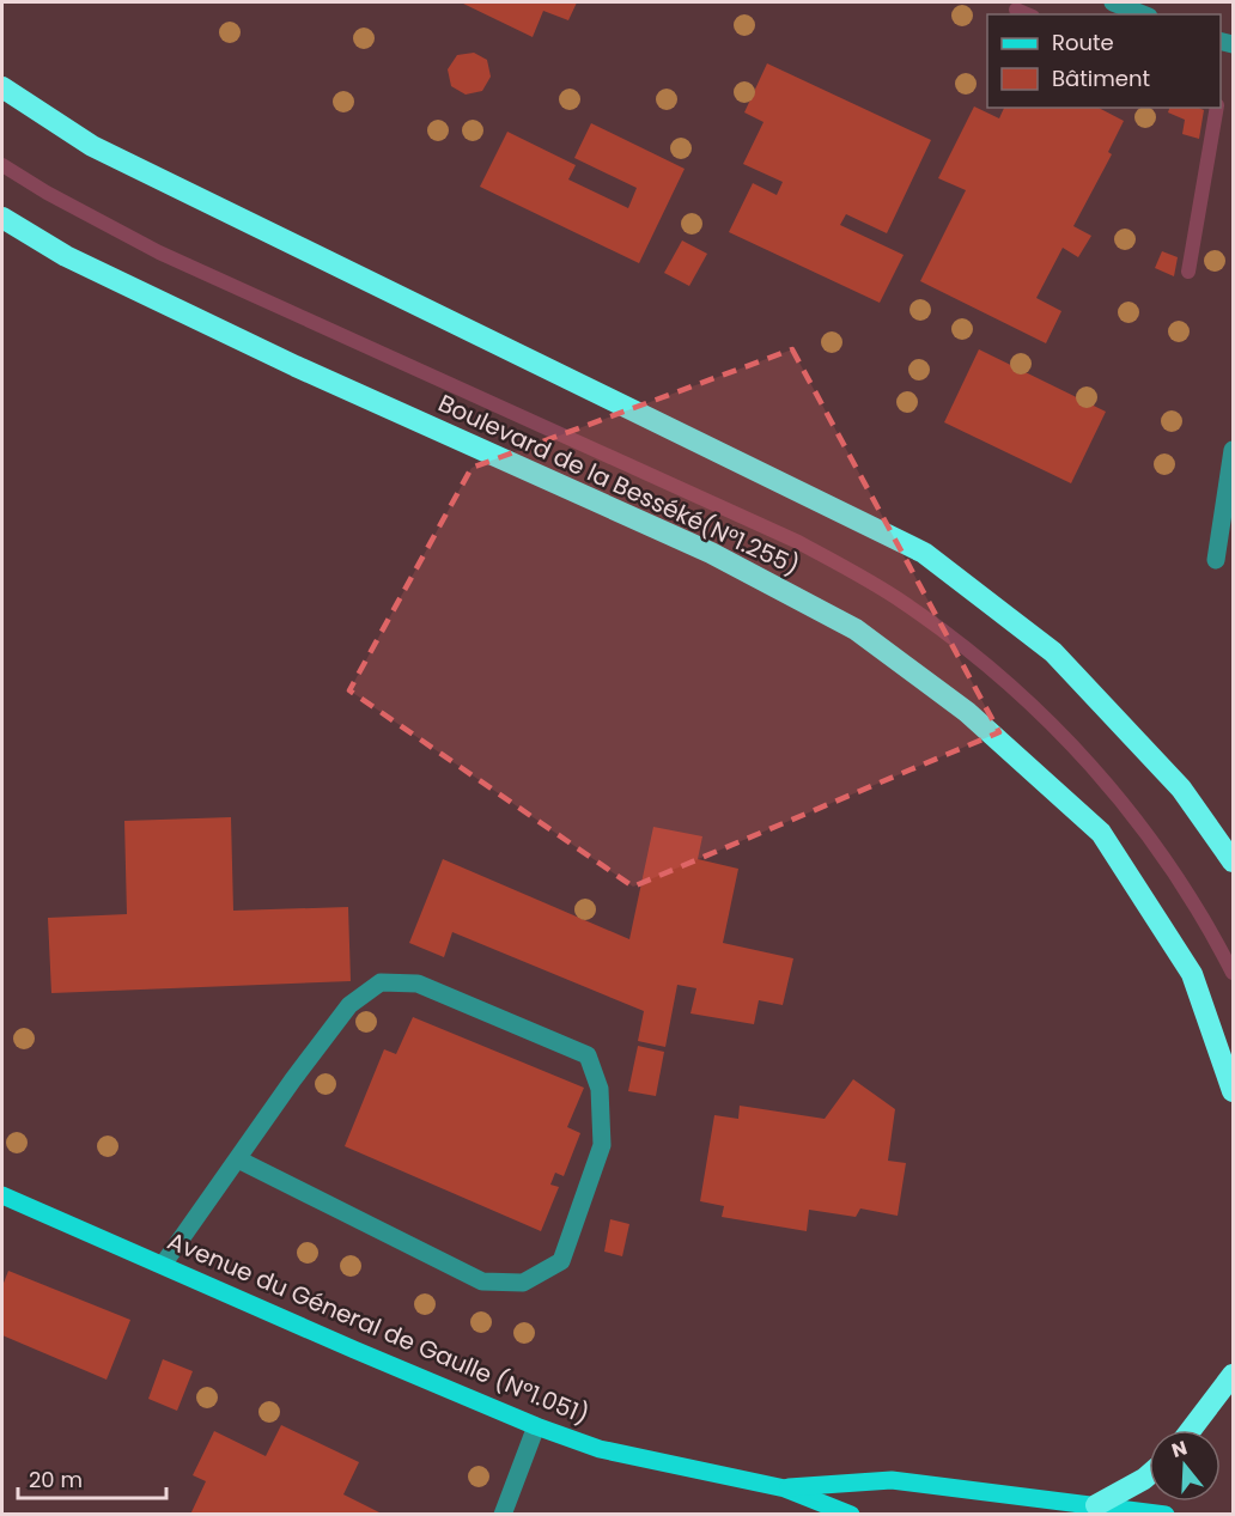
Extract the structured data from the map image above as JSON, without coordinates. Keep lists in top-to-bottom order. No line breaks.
{"streets":{"highway":["Boulevard de la Besséké(N°1.255)"],"main road":["Avenue du Géneral de Gaulle (N°1.051)"]},"legend":["Route","Bâtiment"],"scale_bar":"20 m","north":"top"}
